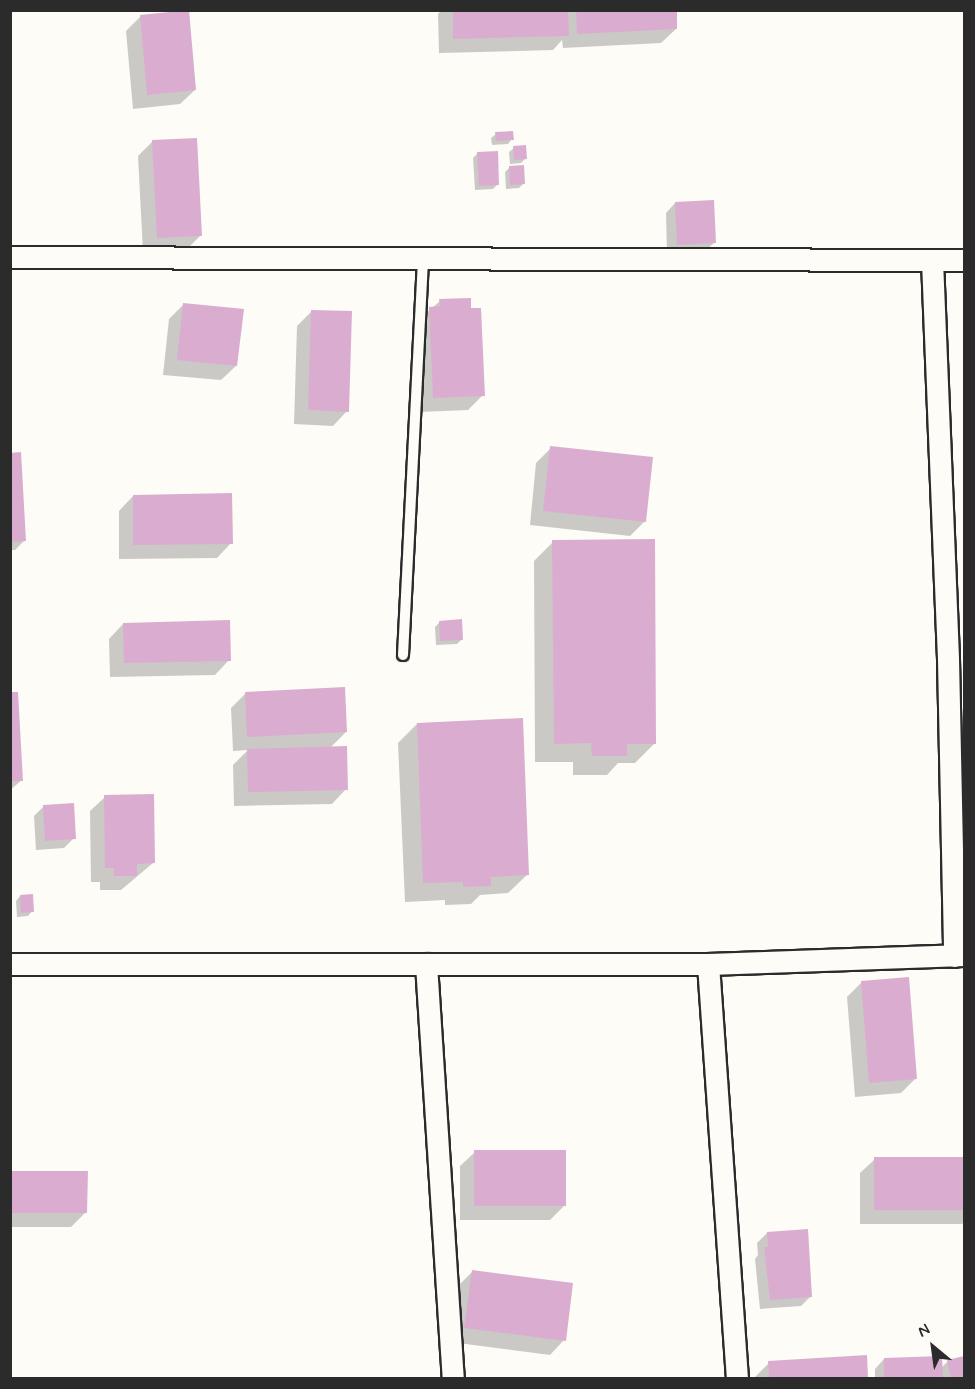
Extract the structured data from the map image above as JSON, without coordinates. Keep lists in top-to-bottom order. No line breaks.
{"north":"top left"}
